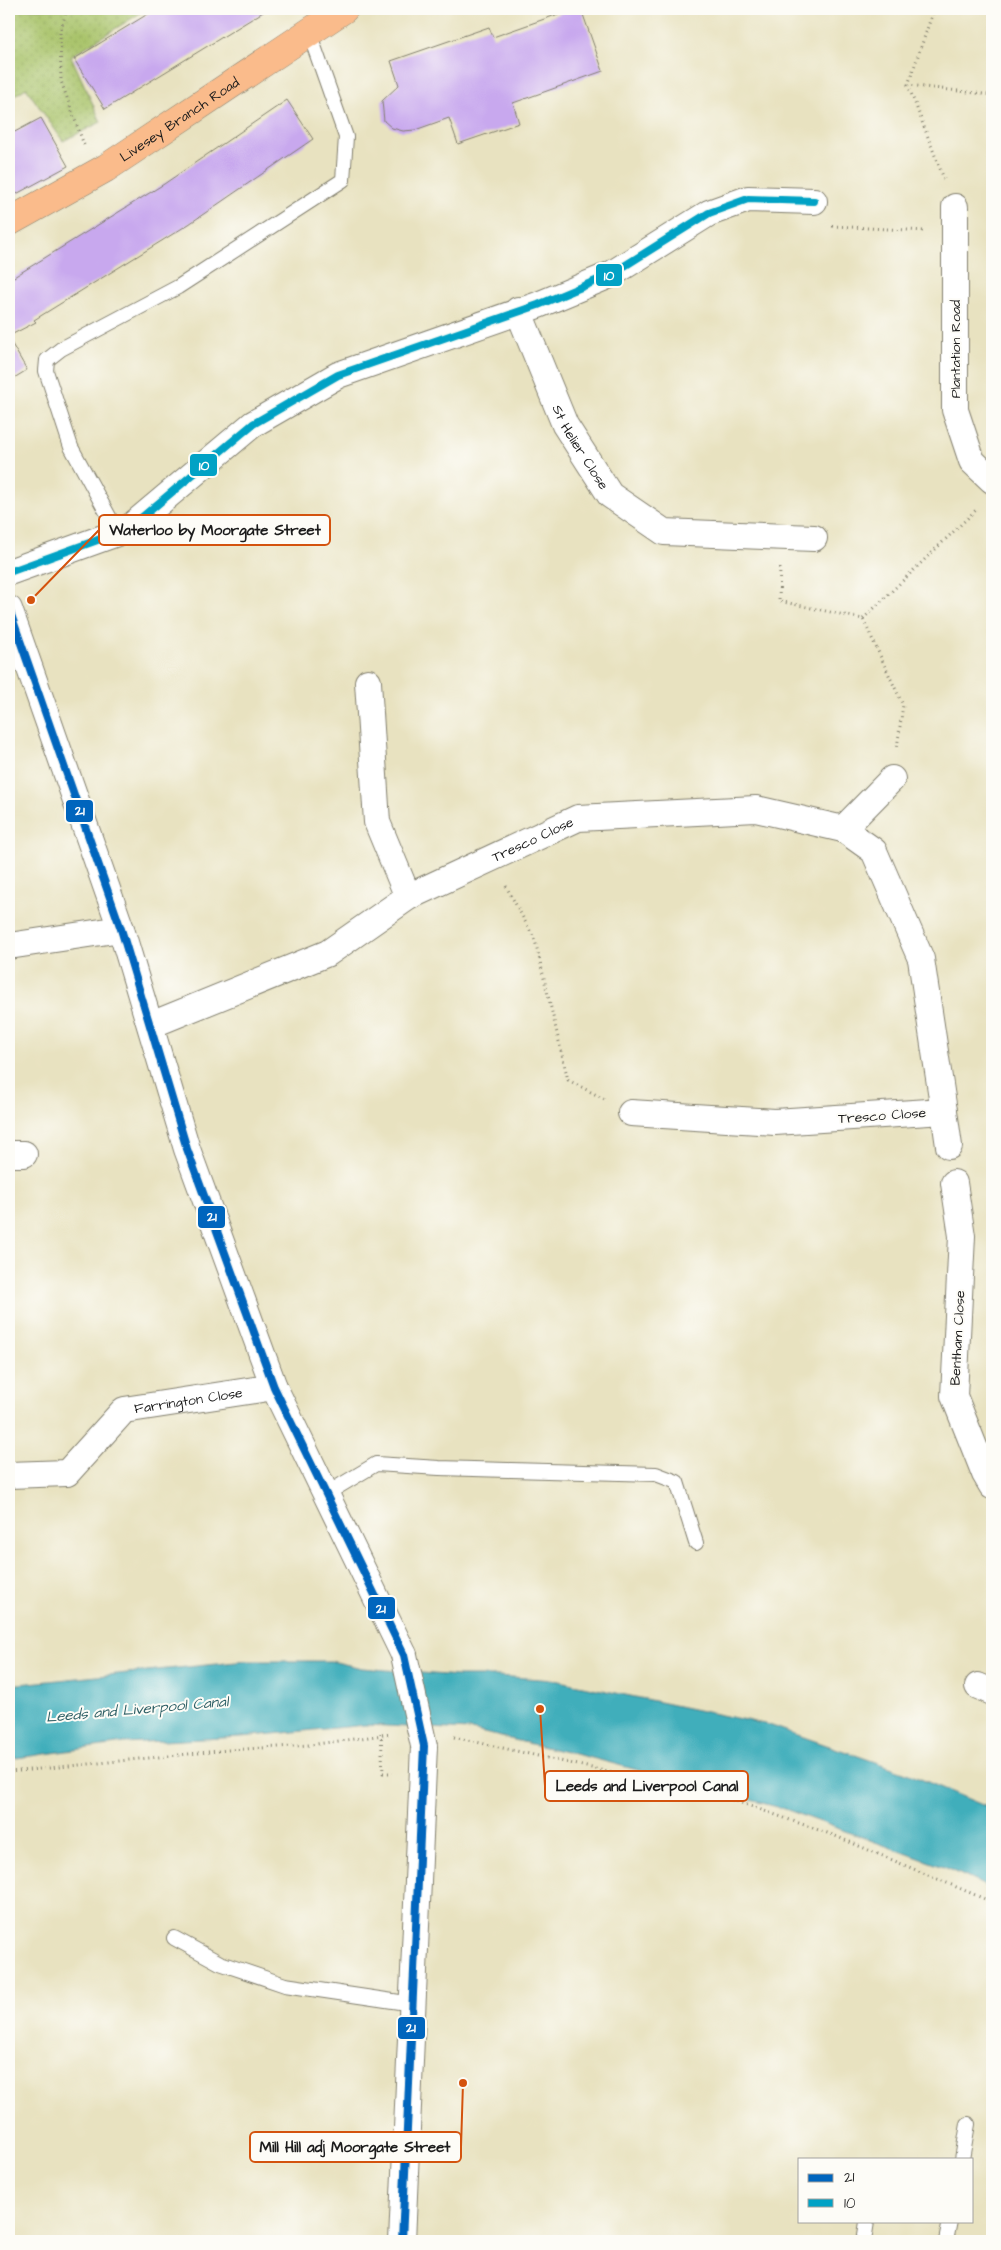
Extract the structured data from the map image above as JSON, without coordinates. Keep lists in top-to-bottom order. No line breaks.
{"streets":{"main road":["Livesey Branch Road"],"street":["Plantation Road","St Helier Close","Tresco Close","Bentham Close","Farrington Close"]},"water":["Leeds and Liverpool Canal"],"places":["Waterloo by Moorgate Street","Leeds and Liverpool Canal","Mill Hill adj Moorgate Street"],"lines":["transit line 10","transit line 21"],"legend":["21","10"]}
